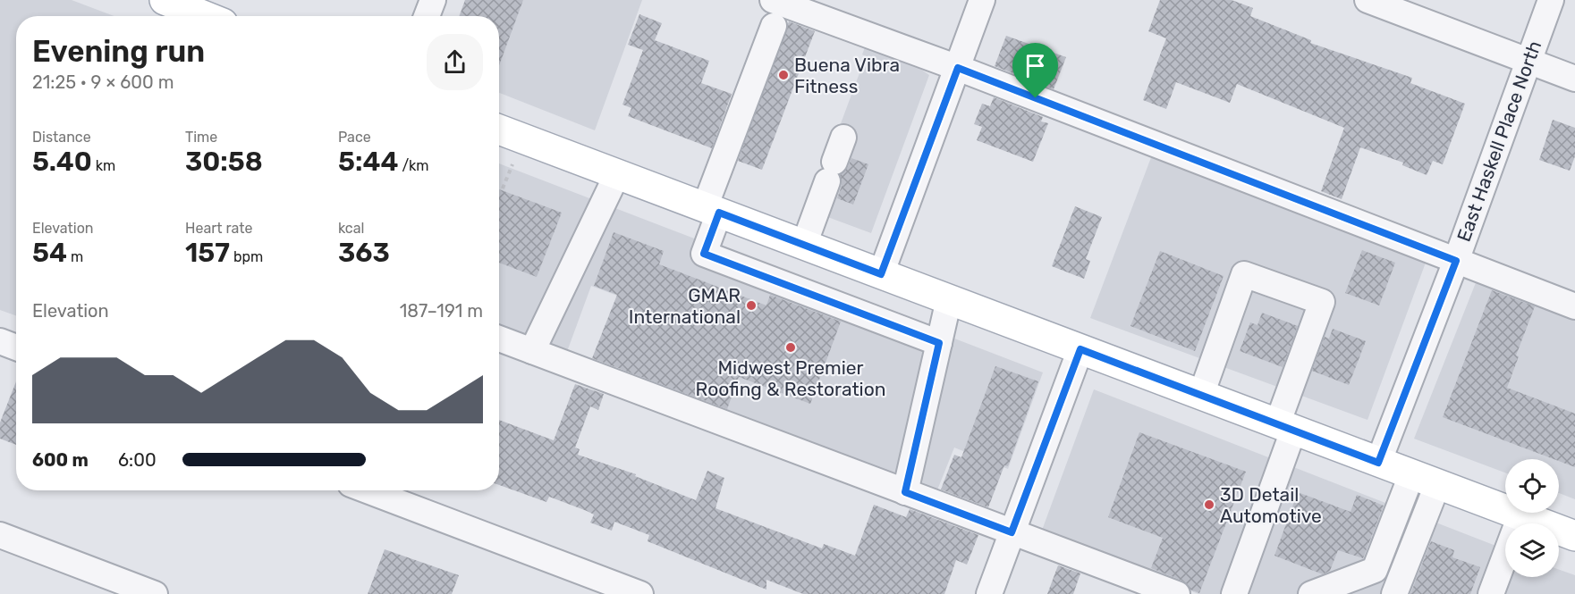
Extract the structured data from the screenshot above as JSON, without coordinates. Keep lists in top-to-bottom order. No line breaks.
{"streets":{"street":["East Haskell Place North"]},"places":["Buena Vibra Fitness","GMAR International","Midwest Premier Roofing & Restoration","3D Detail Automotive"],"page":{"heading":["Evening run","21:25 · 9 × 600 m"],"stats":[["Distance","5.40 km"],["Time","30:58"],["Pace","5:44 /km"],["Elevation","54 m"],["Heart rate","157 bpm"],["kcal","363"]],"chart":["Elevation","187–191 m"],"list":[{"name":"600 m","note":"6:00"}]}}
